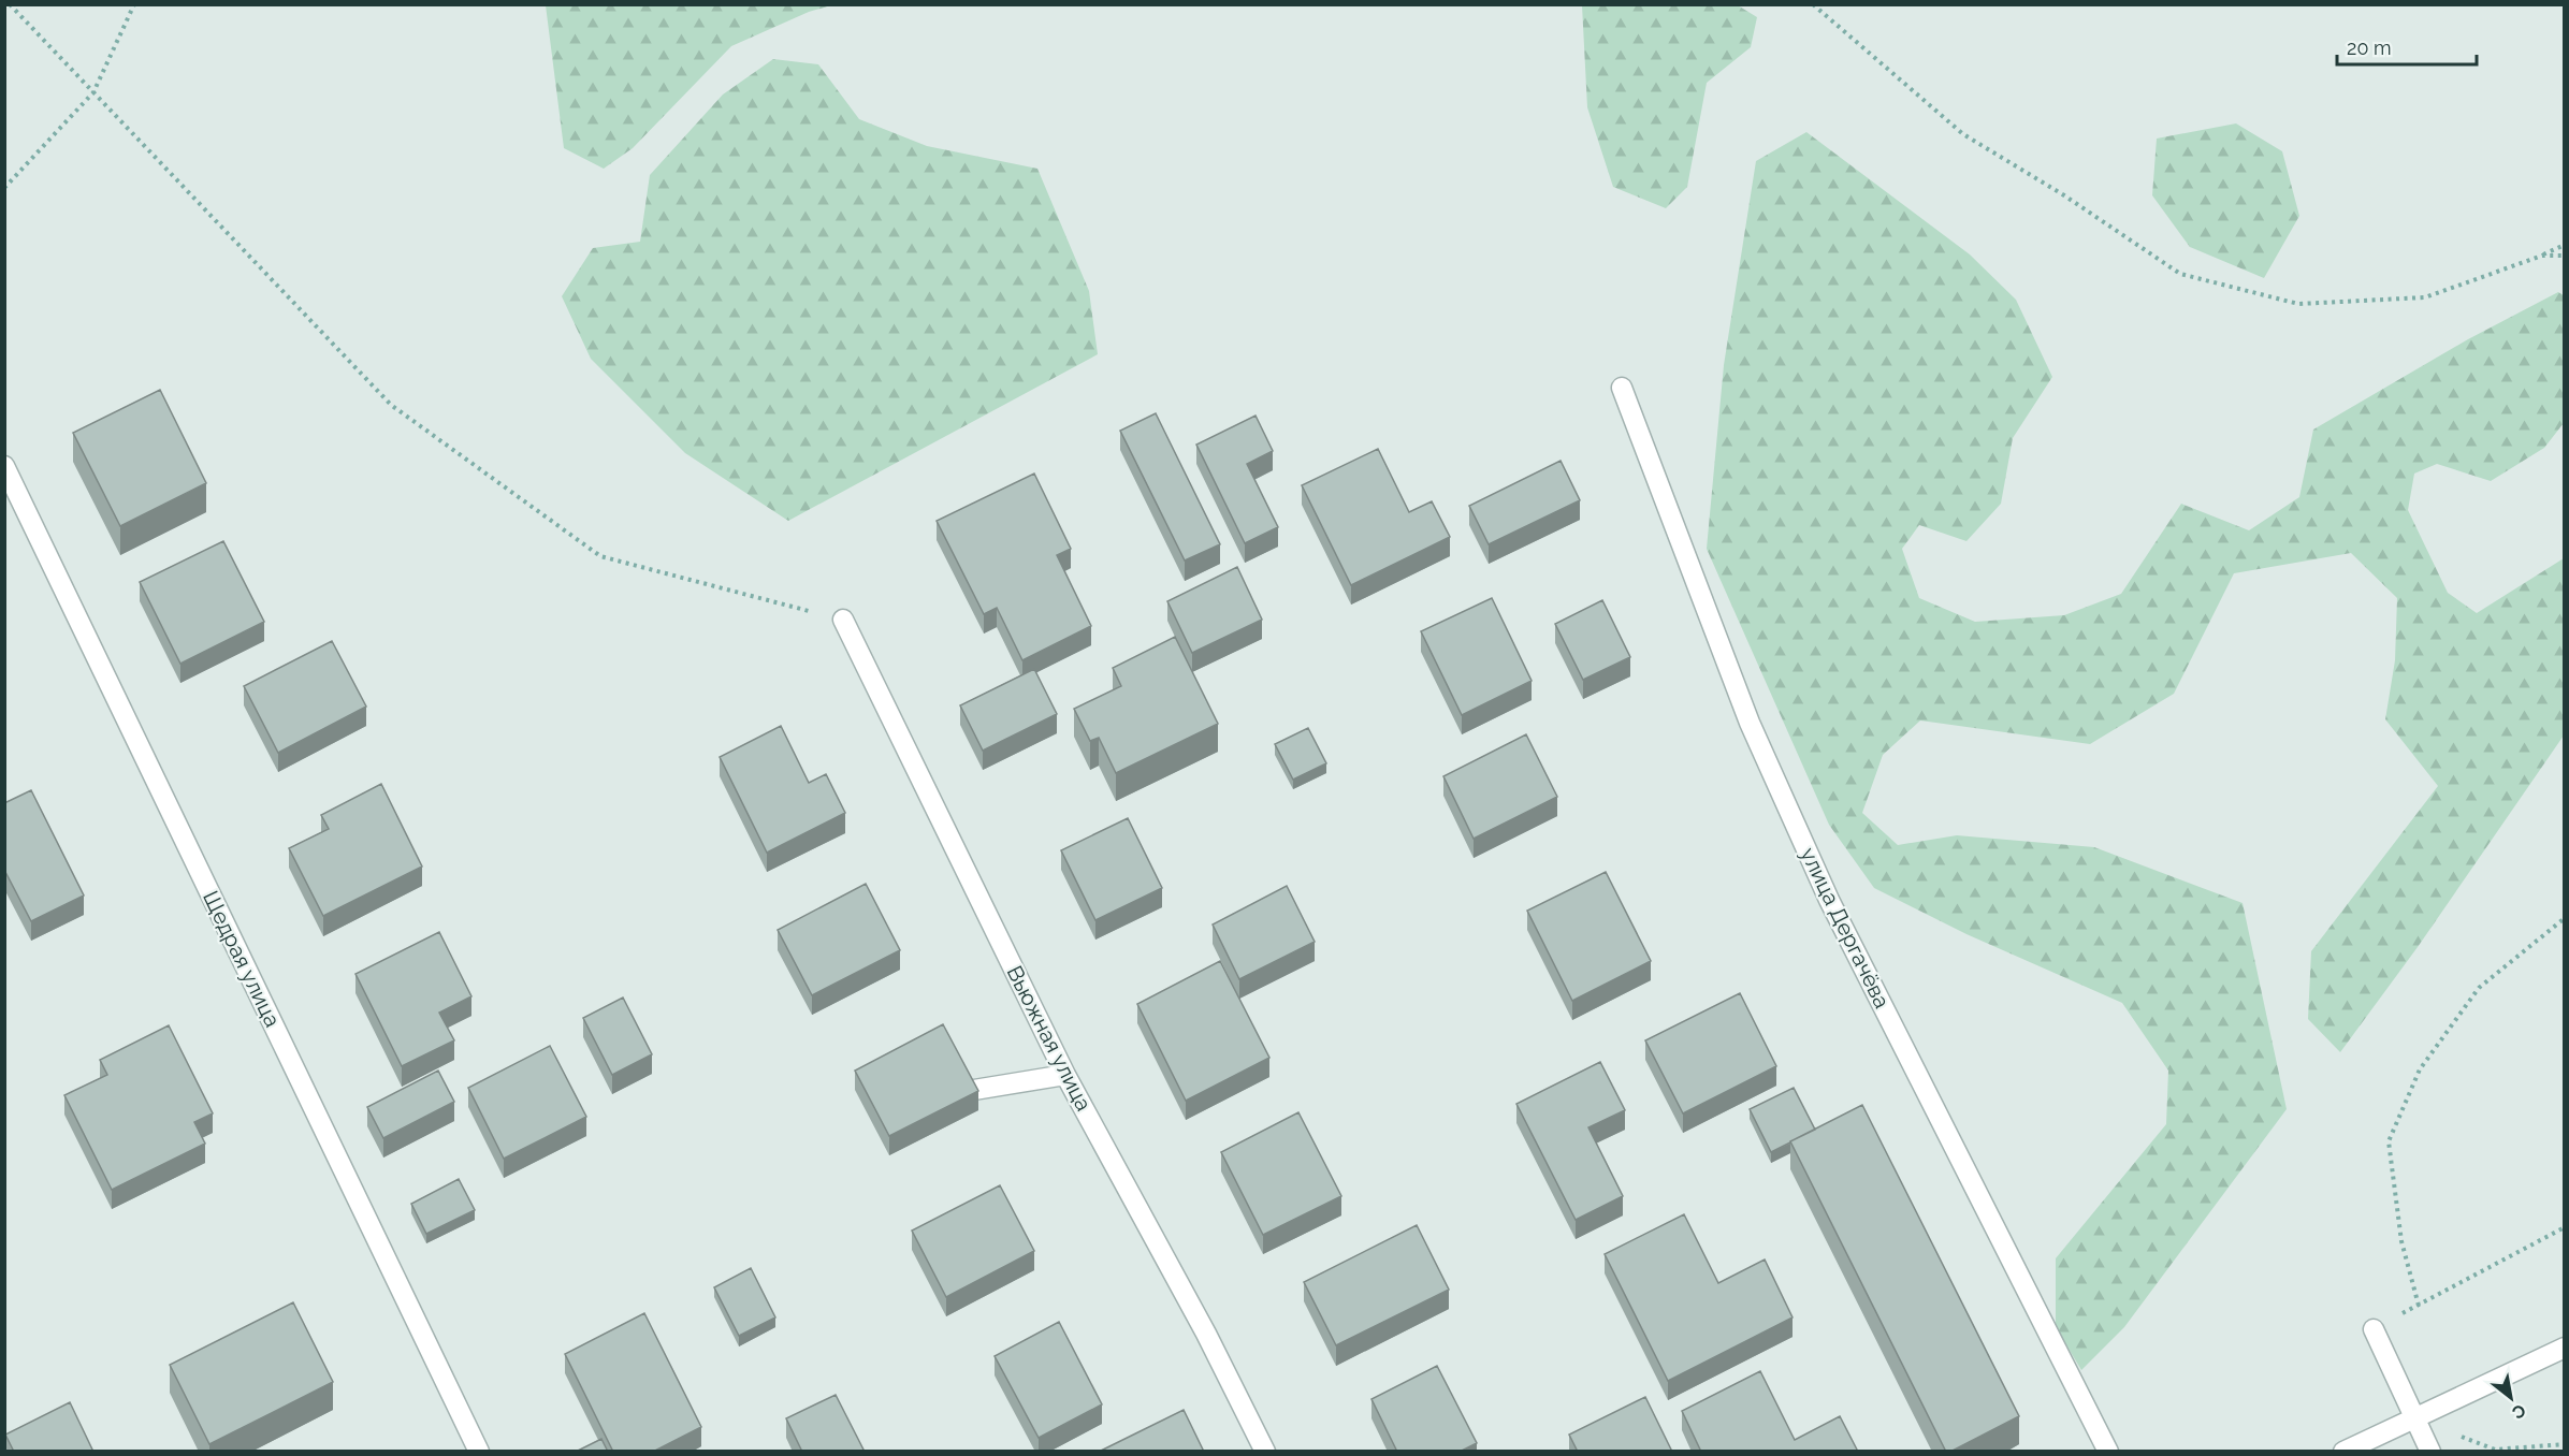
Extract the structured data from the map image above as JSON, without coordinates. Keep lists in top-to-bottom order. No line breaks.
{"streets":{"street":["улица Дергачёва","Щедрая улица","Вьюжная улица"]},"scale_bar":"20 m","north":"bottom right"}
